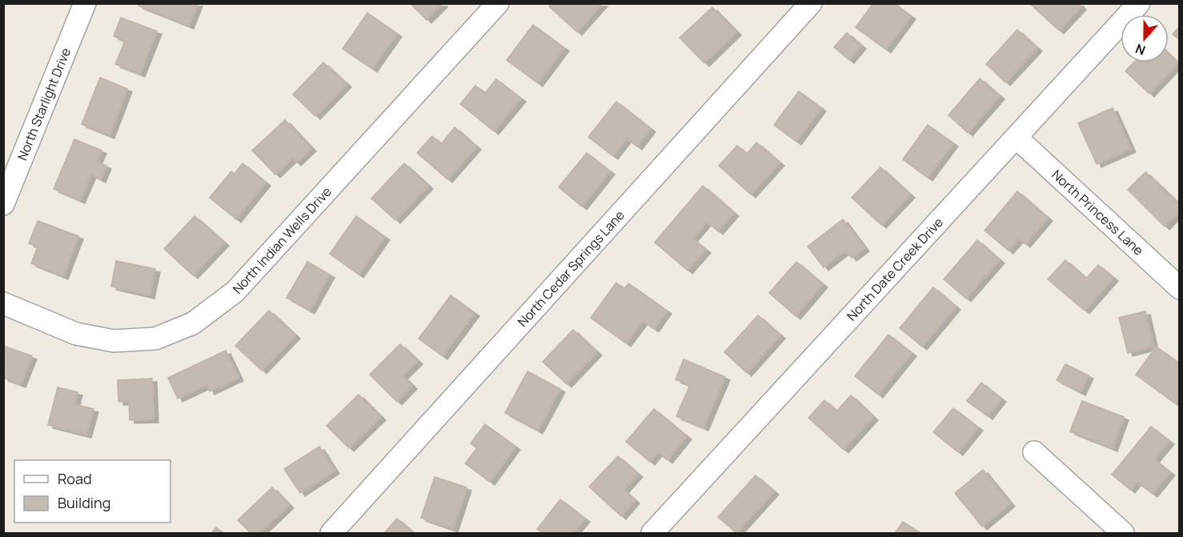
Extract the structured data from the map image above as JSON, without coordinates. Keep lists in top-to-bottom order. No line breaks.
{"streets":{"street":["North Starlight Drive","North Princess Lane","North Indian Wells Drive","North Cedar Springs Lane","North Date Creek Drive"]},"crossings":[["North Princess Lane","North Date Creek Drive"]],"legend":["Road","Building"],"north":"bottom"}
